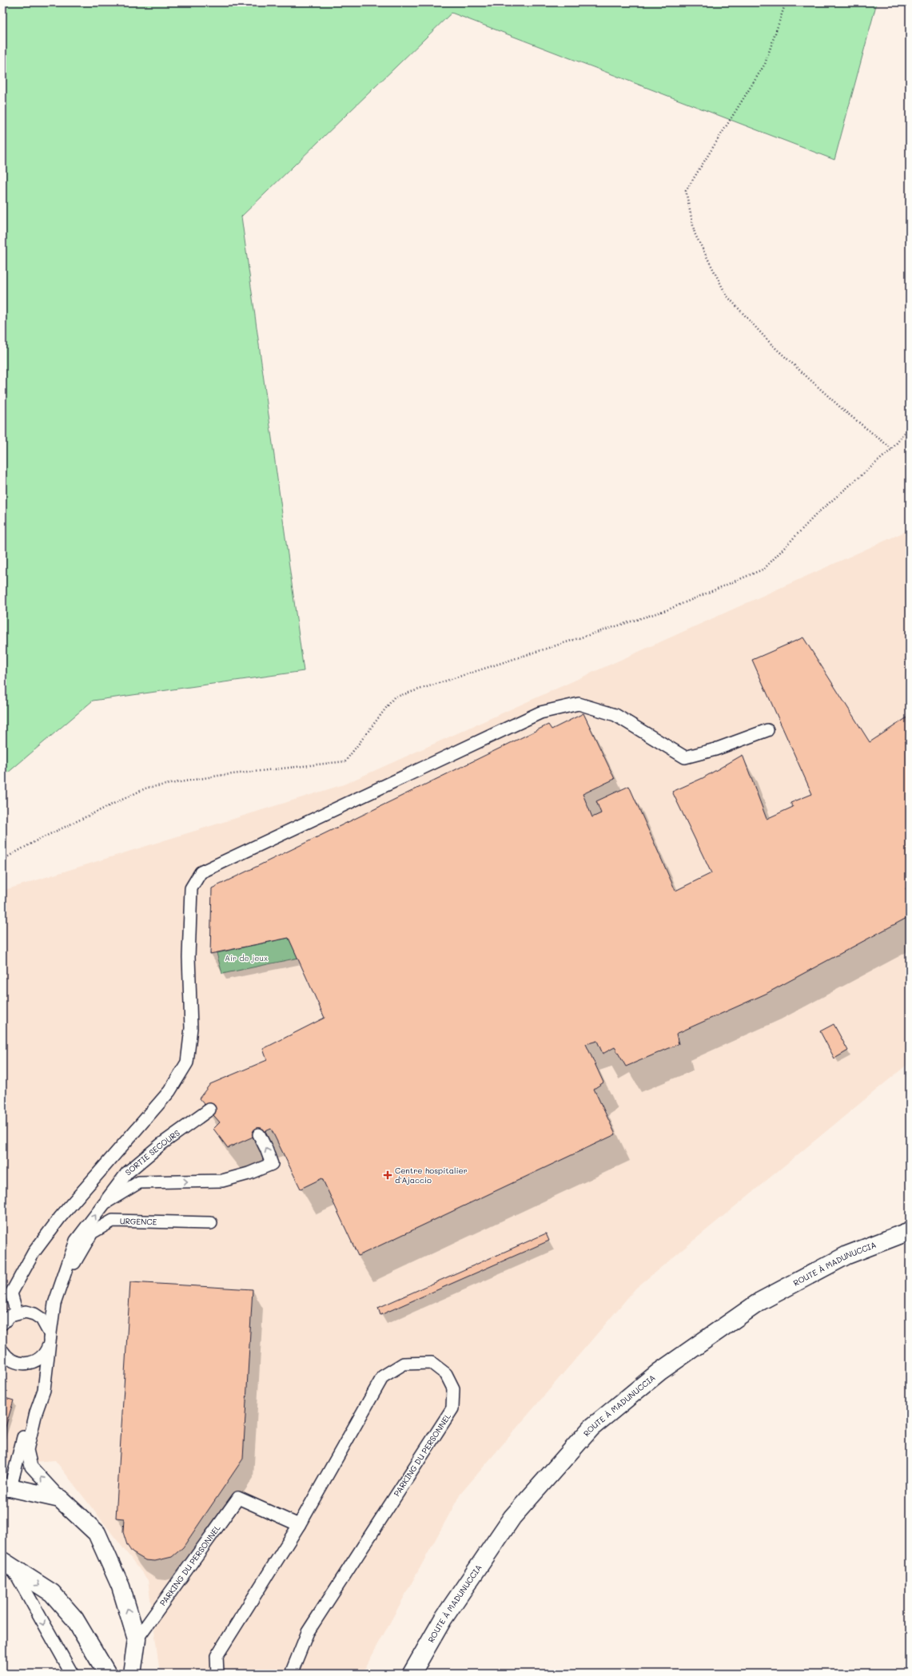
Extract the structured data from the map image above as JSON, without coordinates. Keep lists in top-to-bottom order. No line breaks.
{"streets":{"main road":["ROUTE À MADUNUCCIA"],"lane":["SORTIE SECOURS","URGENCE","PARKING DU PERSONNEL"]},"crossings":[["SORTIE SECOURS","URGENCE"]],"one_way":["SORTIE SECOURS"],"parks":["Air de jeux"],"places":{"health":["Centre hospitalier d'Ajaccio"]}}
